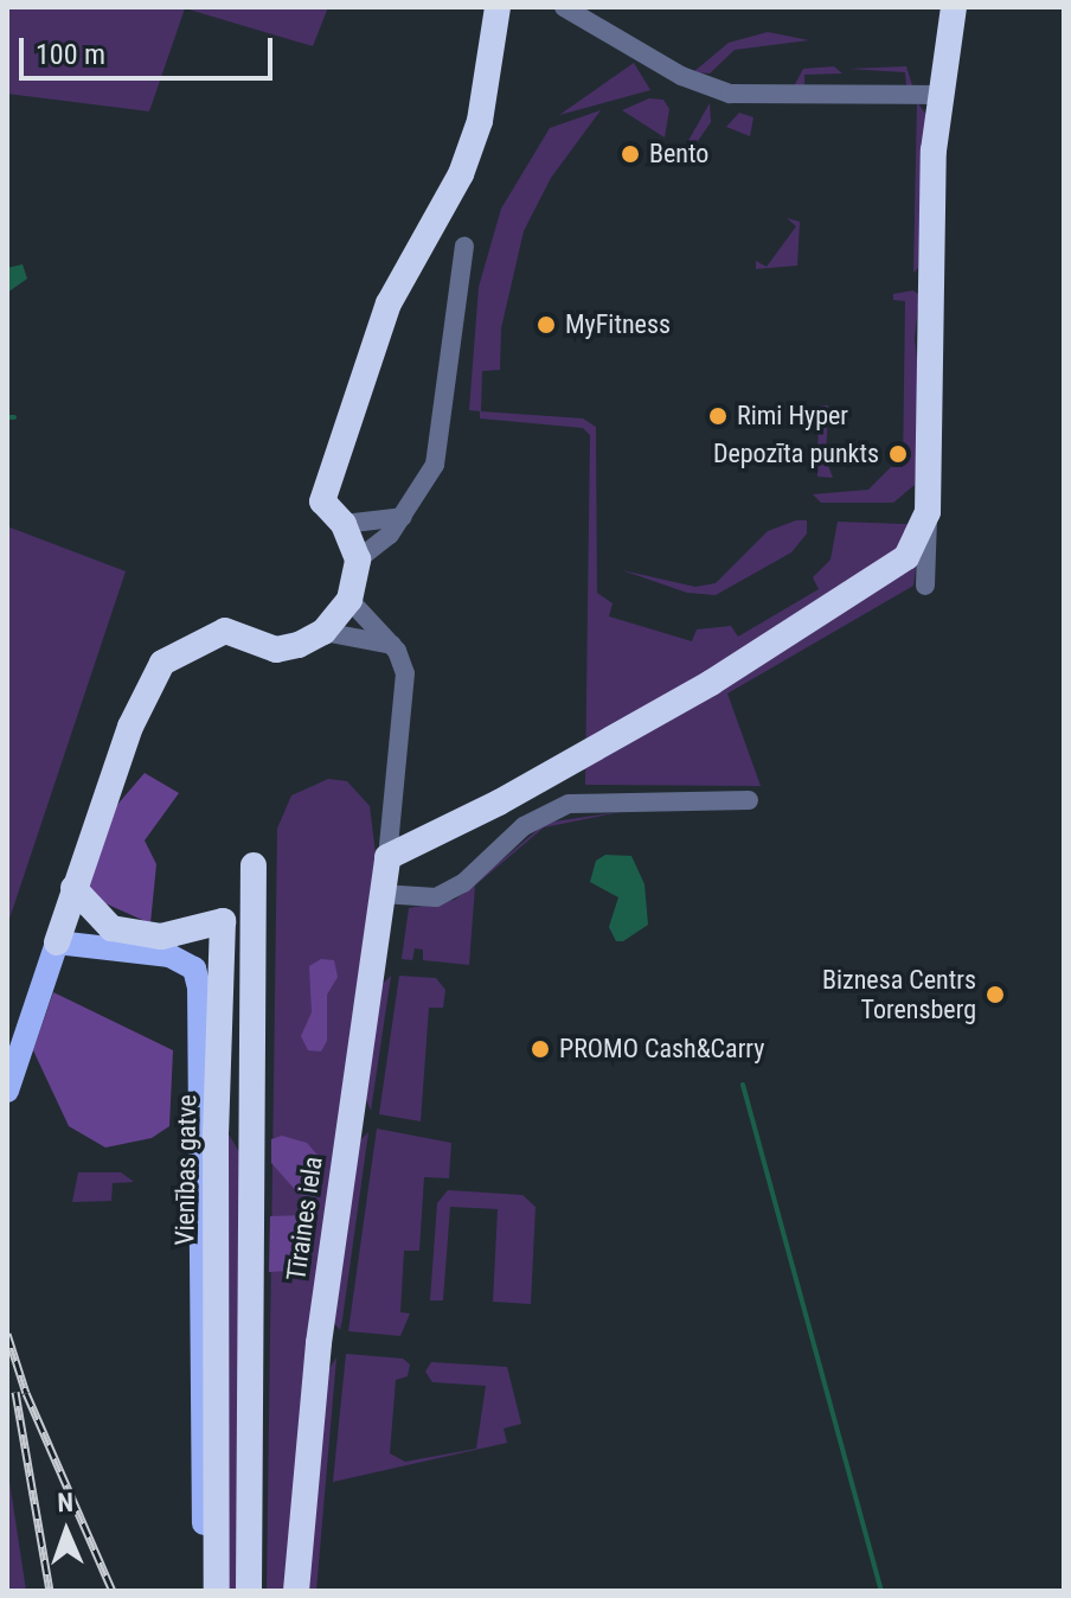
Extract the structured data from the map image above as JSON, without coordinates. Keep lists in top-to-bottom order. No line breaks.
{"streets":{"highway":["Vienības gatve","Tīraines iela"]},"places":["Bento","MyFitness","Rimi Hyper","Depozīta punkts","Biznesa Centrs Torensberg","PROMO Cash&Carry"],"scale_bar":"100 m","north":"top"}
